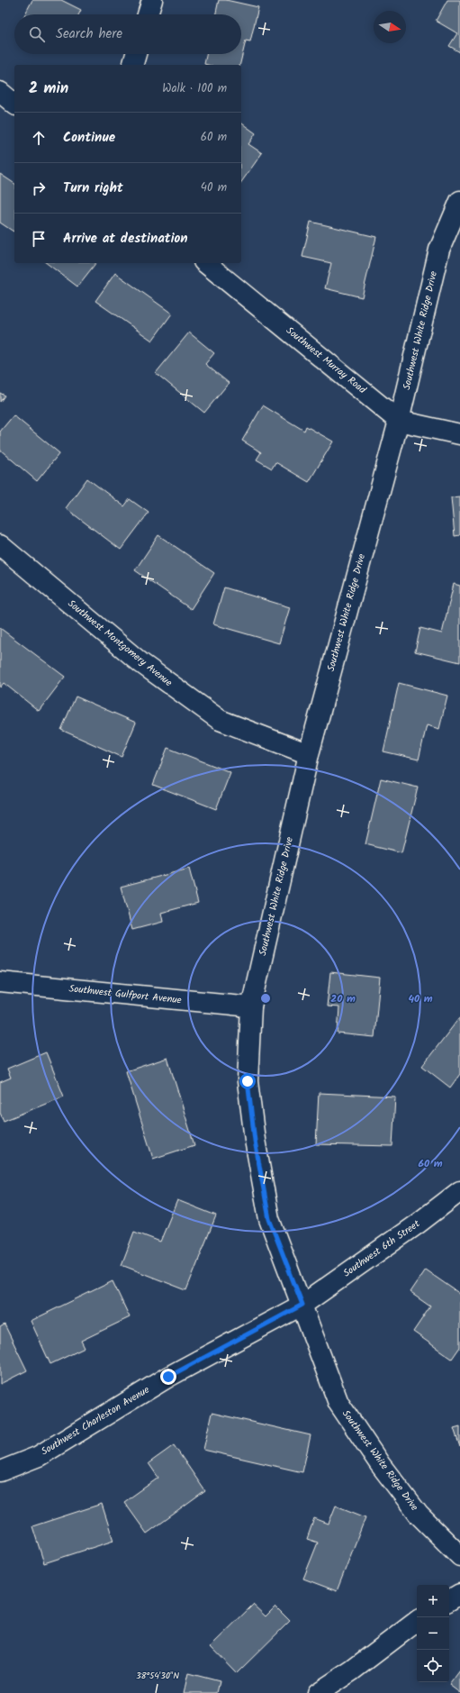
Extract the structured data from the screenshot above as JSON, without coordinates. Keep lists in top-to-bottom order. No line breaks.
{"streets":{"street":["Southwest White Ridge Drive","Southwest Murray Road","Southwest Montgomery Avenue","Southwest Gulfport Avenue","Southwest 6th Street","Southwest Charleston Avenue"]},"crossings":[["Southwest White Ridge Drive","Southwest Murray Road"],["Southwest White Ridge Drive","Southwest Montgomery Avenue"],["Southwest White Ridge Drive","Southwest Gulfport Avenue"],["Southwest White Ridge Drive","Southwest 6th Street"],["Southwest White Ridge Drive","Southwest Charleston Avenue"],["Southwest 6th Street","Southwest Charleston Avenue"]],"north":"right","page":{"search":"Search here","heading":["2 min","Walk · 100 m"],"list":[["Continue","60 m"],["Turn right","40 m"],"Arrive at destination"],"map_buttons":["+","−"]},"coordinates":["38°54'30\"N"],"rings":["20 m","40 m","60 m"]}
